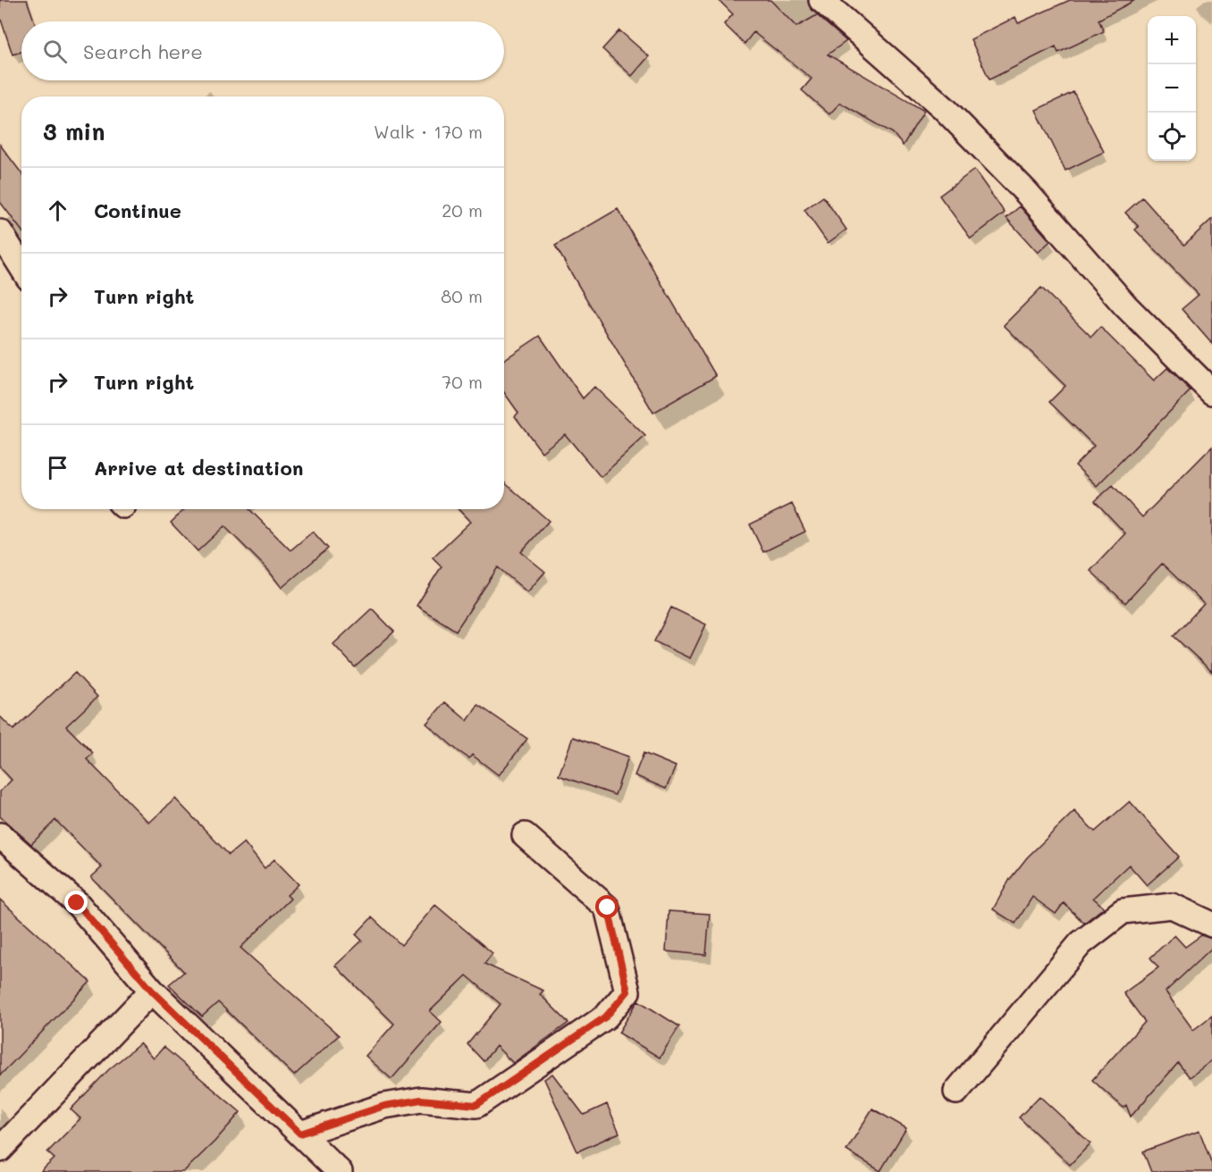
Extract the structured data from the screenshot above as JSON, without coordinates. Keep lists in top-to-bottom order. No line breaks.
{"page":{"map_buttons":["+","−"],"search":"Search here","heading":["3 min","Walk · 170 m"],"list":[["Continue","20 m"],["Turn right","80 m"],["Turn right","70 m"],"Arrive at destination"]}}
